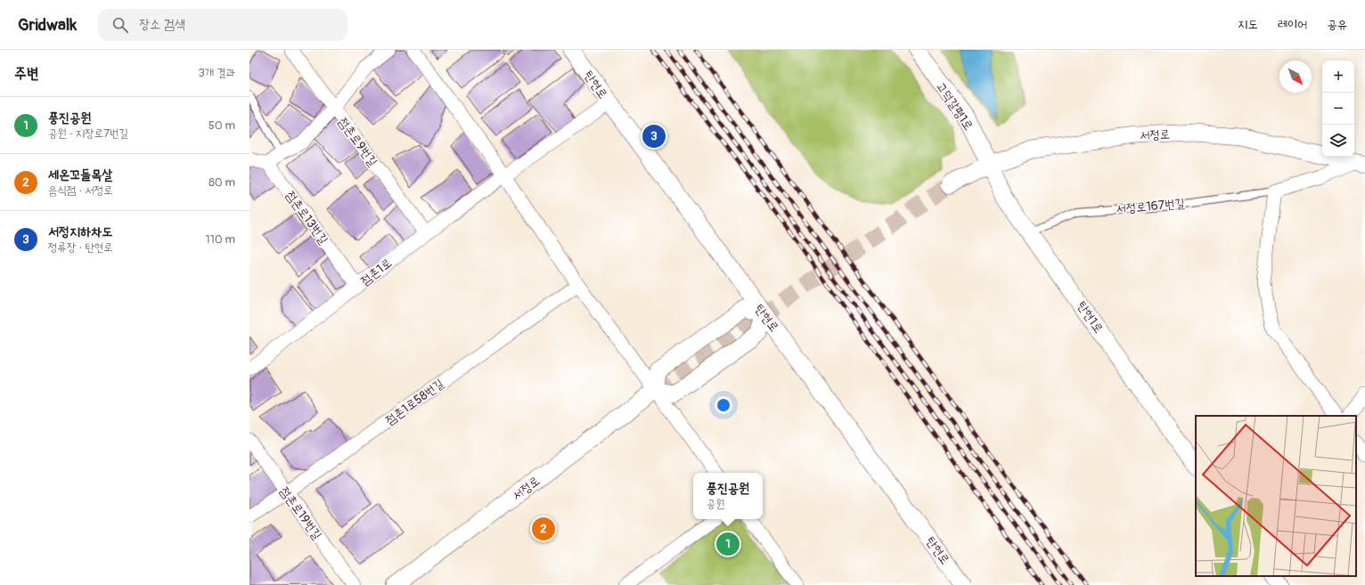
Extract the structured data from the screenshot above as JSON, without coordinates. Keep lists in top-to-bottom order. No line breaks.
{"streets":{"street":["탄현로","고덕갈평1로","서정로","점촌로9번길","서정로167번길","점촌로13번길","점촌1로","탄현1로","점촌1로58번길","점촌로19번길"]},"crossings":[["탄현로","점촌1로"],["고덕갈평1로","서정로"],["고덕갈평1로","탄현1로"],["서정로","서정로167번길"],["서정로","탄현1로"],["점촌로9번길","점촌1로"],["서정로167번길","탄현1로"],["점촌로13번길","점촌1로"],["점촌1로58번길","점촌로19번길"]],"north":"bottom right","page":{"header":"Gridwalk","search":"장소 검색","nav":["지도","레이어","공유"],"heading":["주변","3개 결과"],"map_buttons":["+","−"],"list":[{"mark":"1","name":"풍진공원","note":"공원 · 지장로7번길","value":"50 m"},{"mark":"2","name":"세온꼬들목살","note":"음식점 · 서정로","value":"80 m"},{"mark":"3","name":"서정지하차도","note":"정류장 · 탄현로","value":"110 m"}],"pins":["3","2","1"],"popup":["풍진공원","공원"]}}
